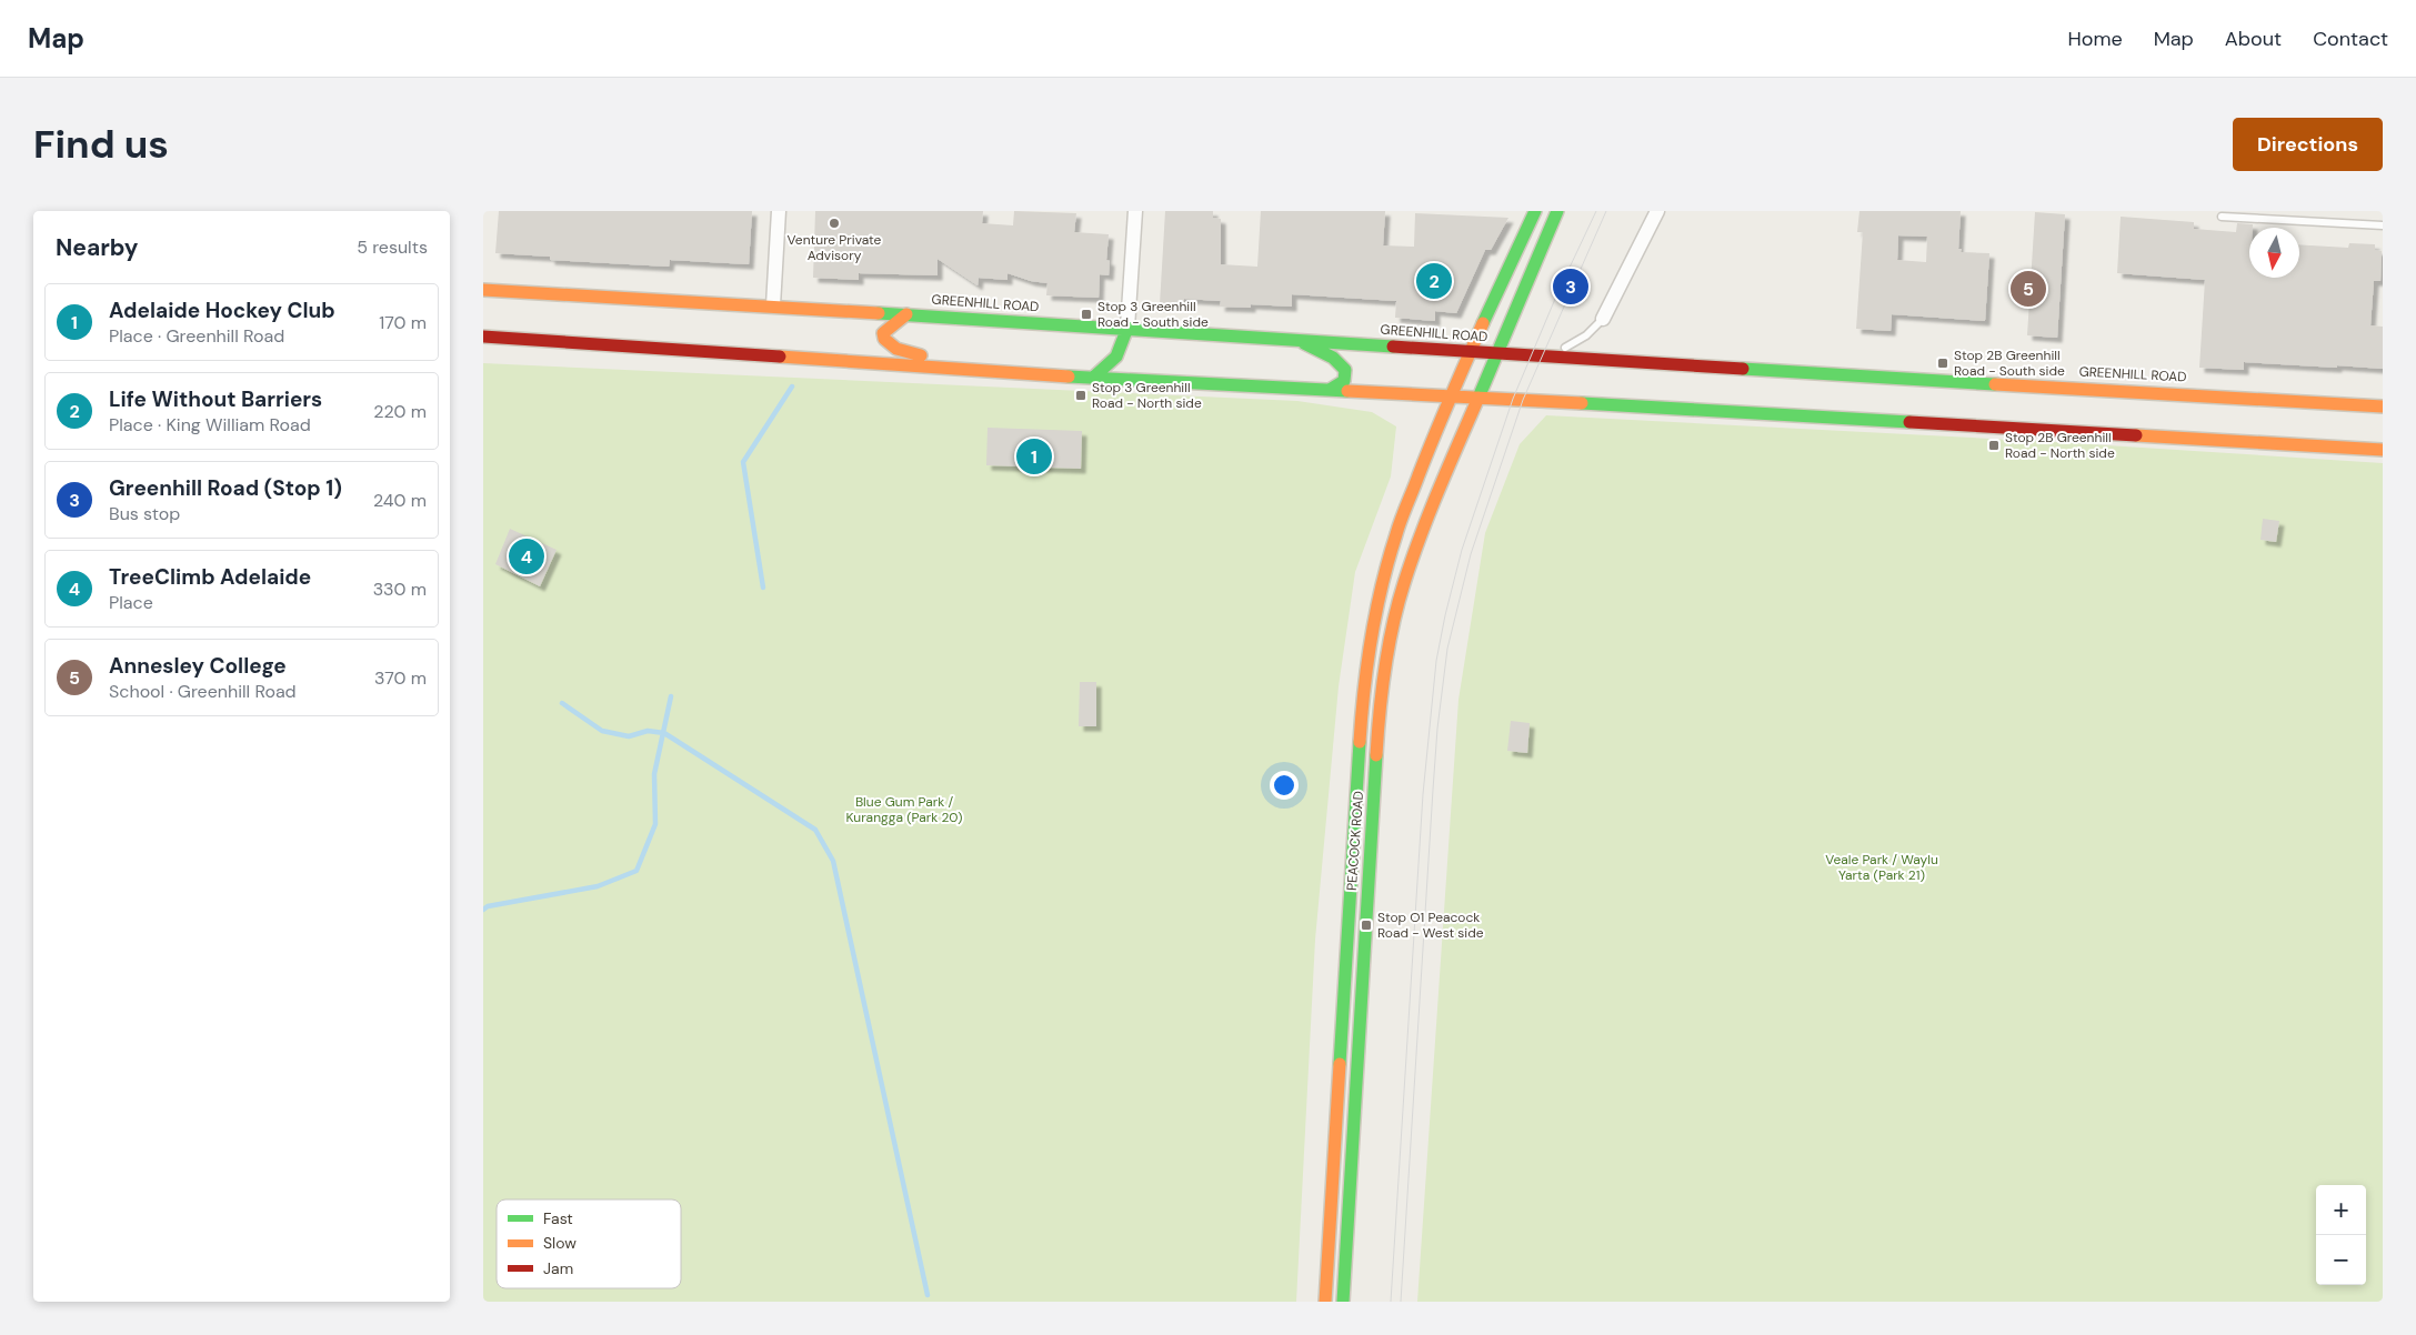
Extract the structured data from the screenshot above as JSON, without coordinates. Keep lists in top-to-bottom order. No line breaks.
{"streets":{"main road":["GREENHILL ROAD","PEACOCK ROAD"]},"crossings":[["GREENHILL ROAD","PEACOCK ROAD"]],"parks":["Blue Gum Park / Kurangga (Park 20)","Veale Park / Waylu Yarta (Park 21)"],"places":{"other":["Venture Private Advisory"],"transit":["Stop 3 Greenhill Road - South side","Stop 2B Greenhill Road - South side","Stop 3 Greenhill Road - North side","Stop 2B Greenhill Road - North side","Stop O1 Peacock Road - West side"]},"legend":["Fast","Slow","Jam"],"north":"bottom","page":{"header":"Map","nav":["Home","Map","About","Contact"],"buttons":"Directions","title":"Find us","heading":["Nearby","5 results"],"pins":["2","3","5","1","4"],"list":[{"mark":"1","name":"Adelaide Hockey Club","note":"Place · Greenhill Road","value":"170 m"},{"mark":"2","name":"Life Without Barriers","note":"Place · King William Road","value":"220 m"},{"mark":"3","name":"Greenhill Road (Stop 1)","note":"Bus stop","value":"240 m"},{"mark":"4","name":"TreeClimb Adelaide","note":"Place","value":"330 m"},{"mark":"5","name":"Annesley College","note":"School · Greenhill Road","value":"370 m"}],"map_buttons":["+","−"]}}
